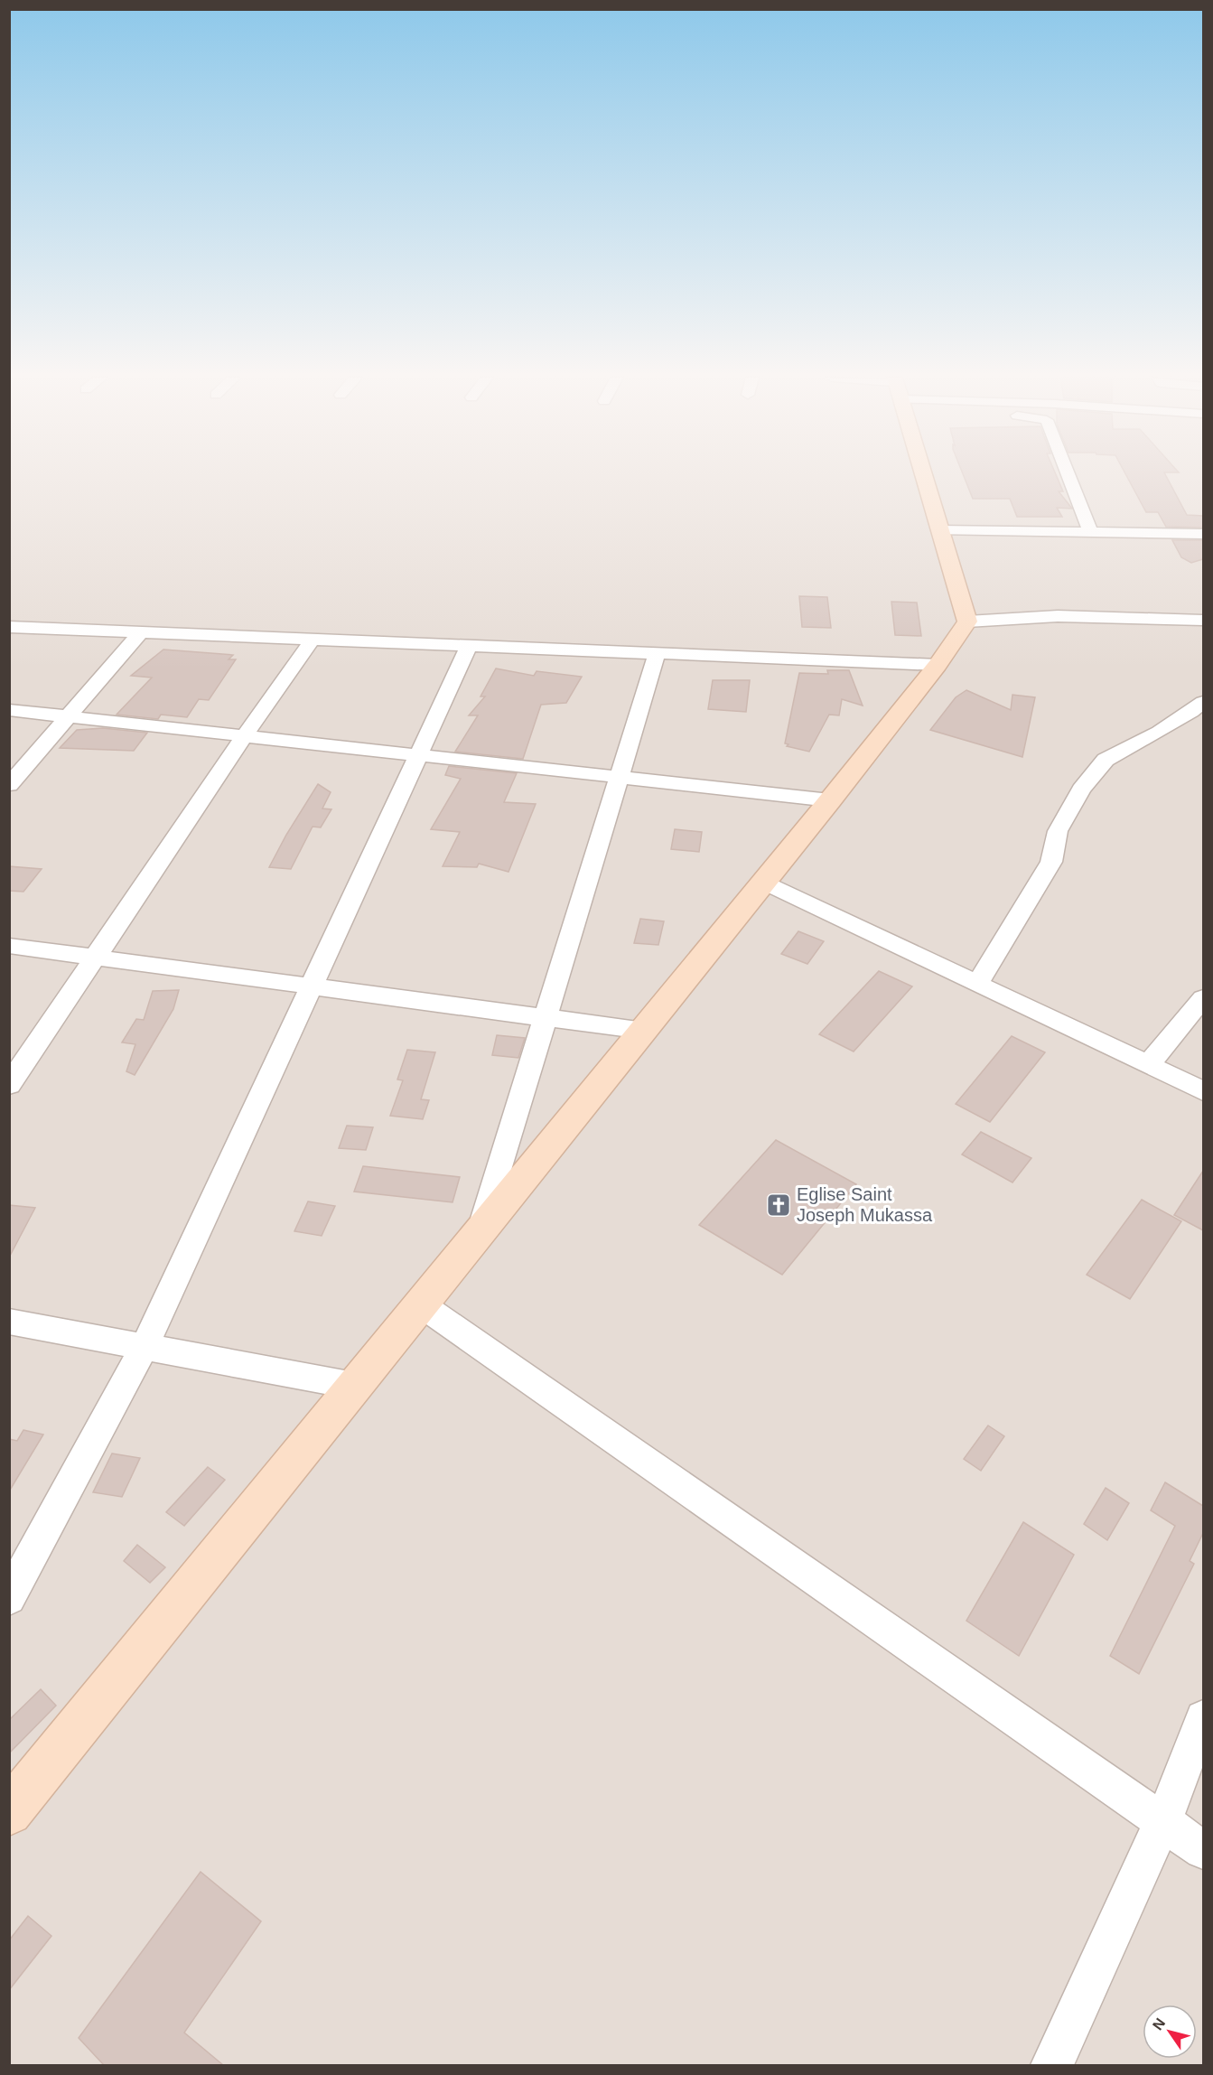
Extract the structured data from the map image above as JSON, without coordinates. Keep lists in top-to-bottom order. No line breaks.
{"places":{"church":["Eglise Saint Joseph Mukassa"]},"north":"top left"}
